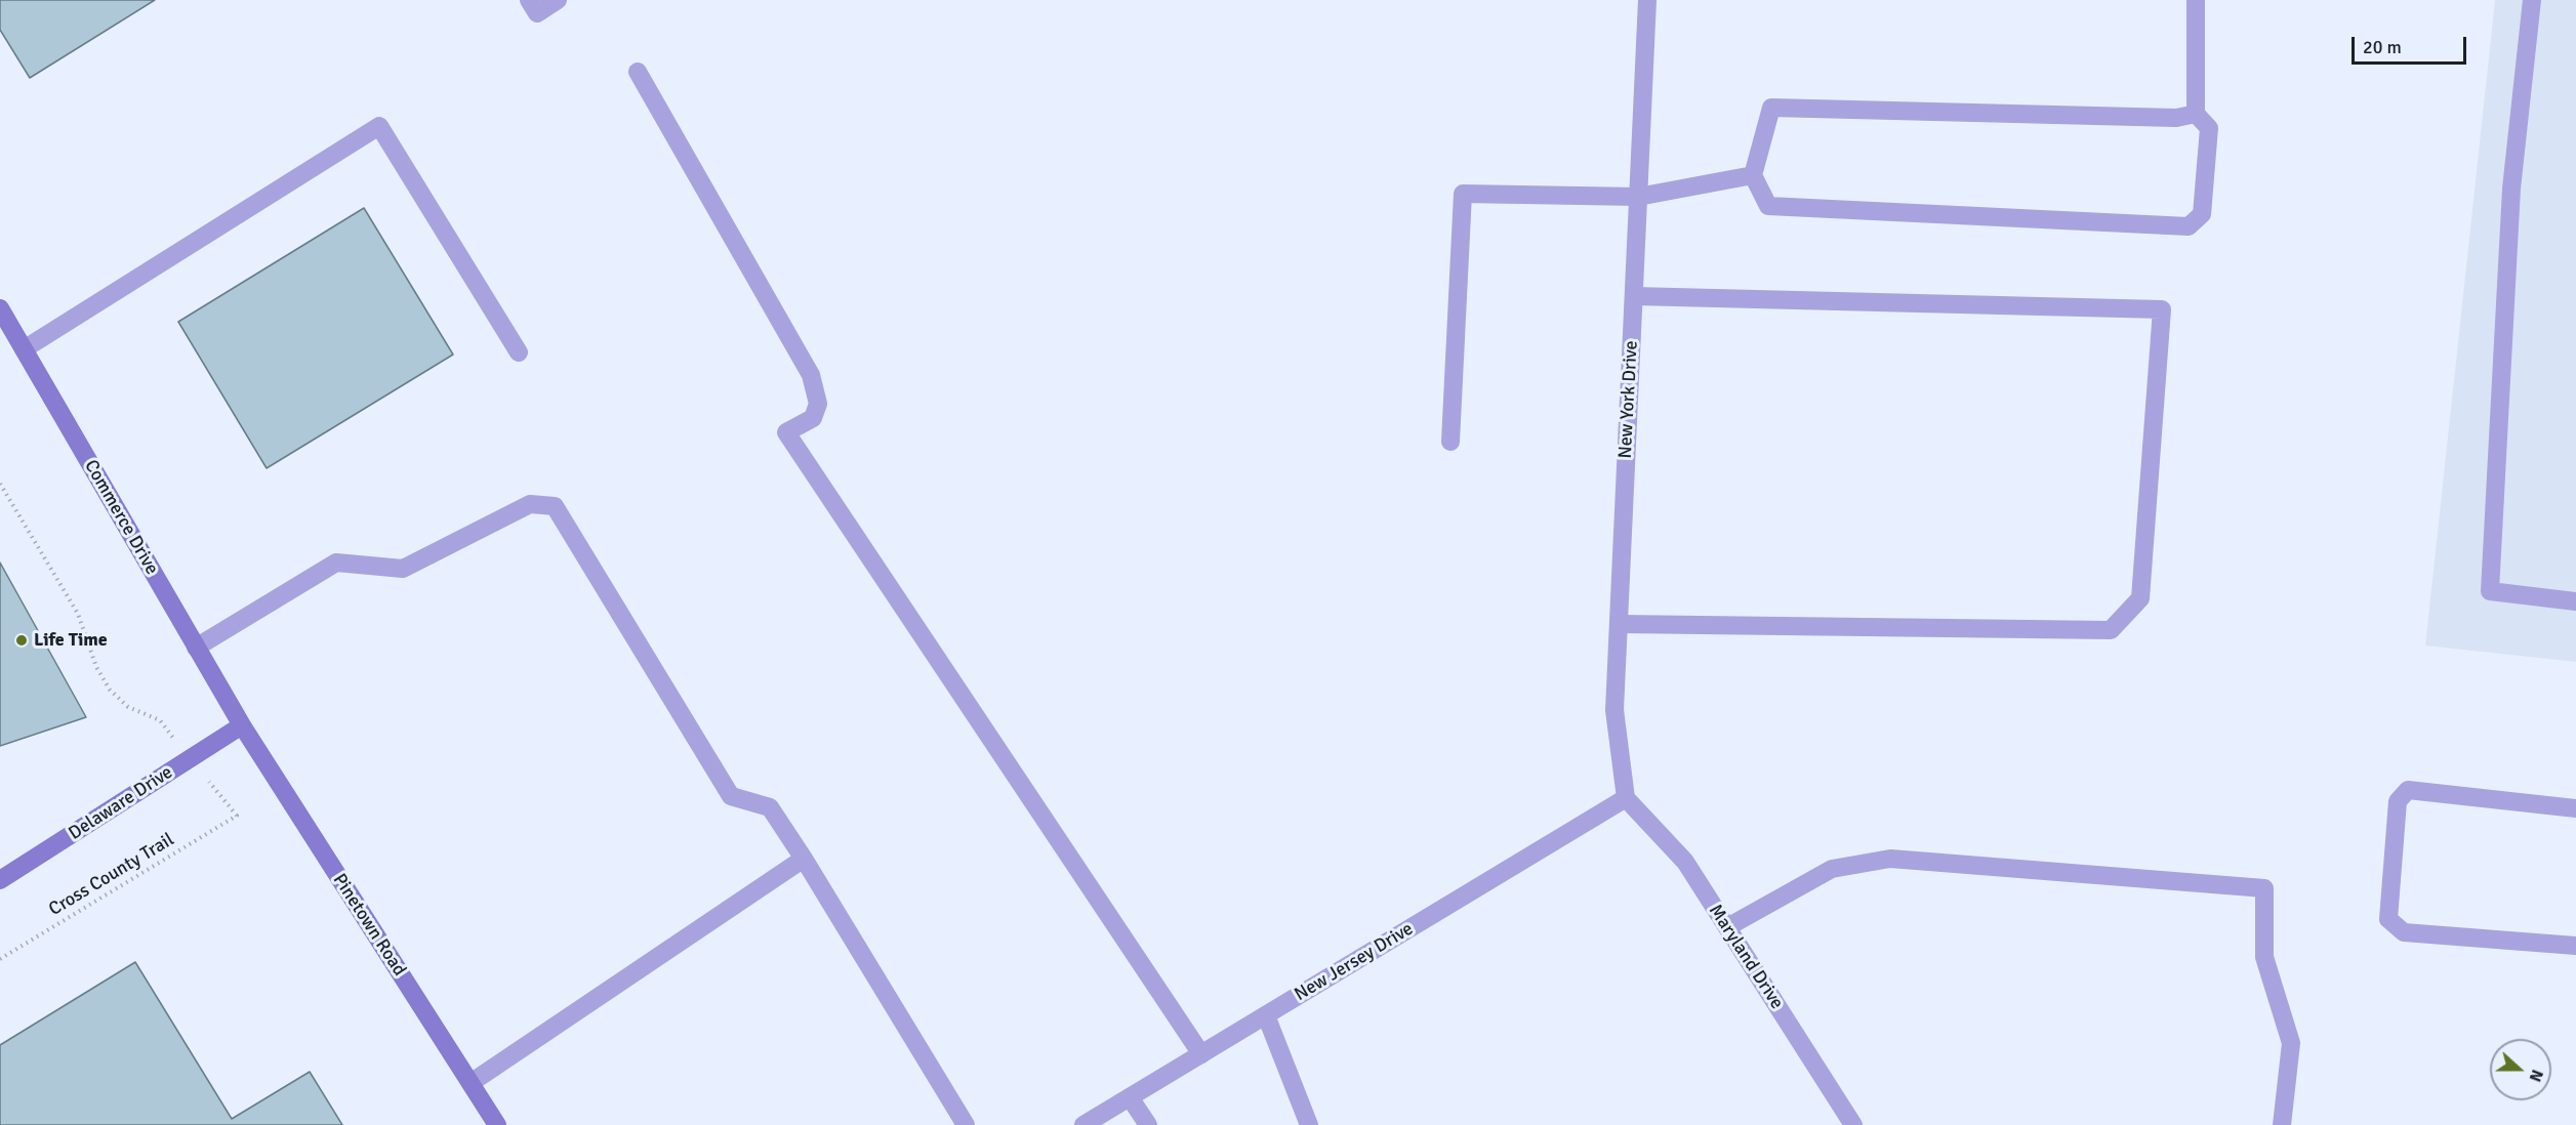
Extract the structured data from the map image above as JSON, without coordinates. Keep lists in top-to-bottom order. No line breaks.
{"streets":{"street":["New York Drive","Commerce Drive","Delaware Drive","Pinetown Road","Maryland Drive","New Jersey Drive"],"path":["Cross County Trail"]},"crossings":[["New York Drive","Maryland Drive"],["New York Drive","New Jersey Drive"],["Commerce Drive","Delaware Drive"],["Commerce Drive","Pinetown Road"],["Delaware Drive","Cross County Trail"],["Delaware Drive","Pinetown Road"],["Maryland Drive","New Jersey Drive"]],"places":["Life Time"],"scale_bar":"20 m","north":"right"}
